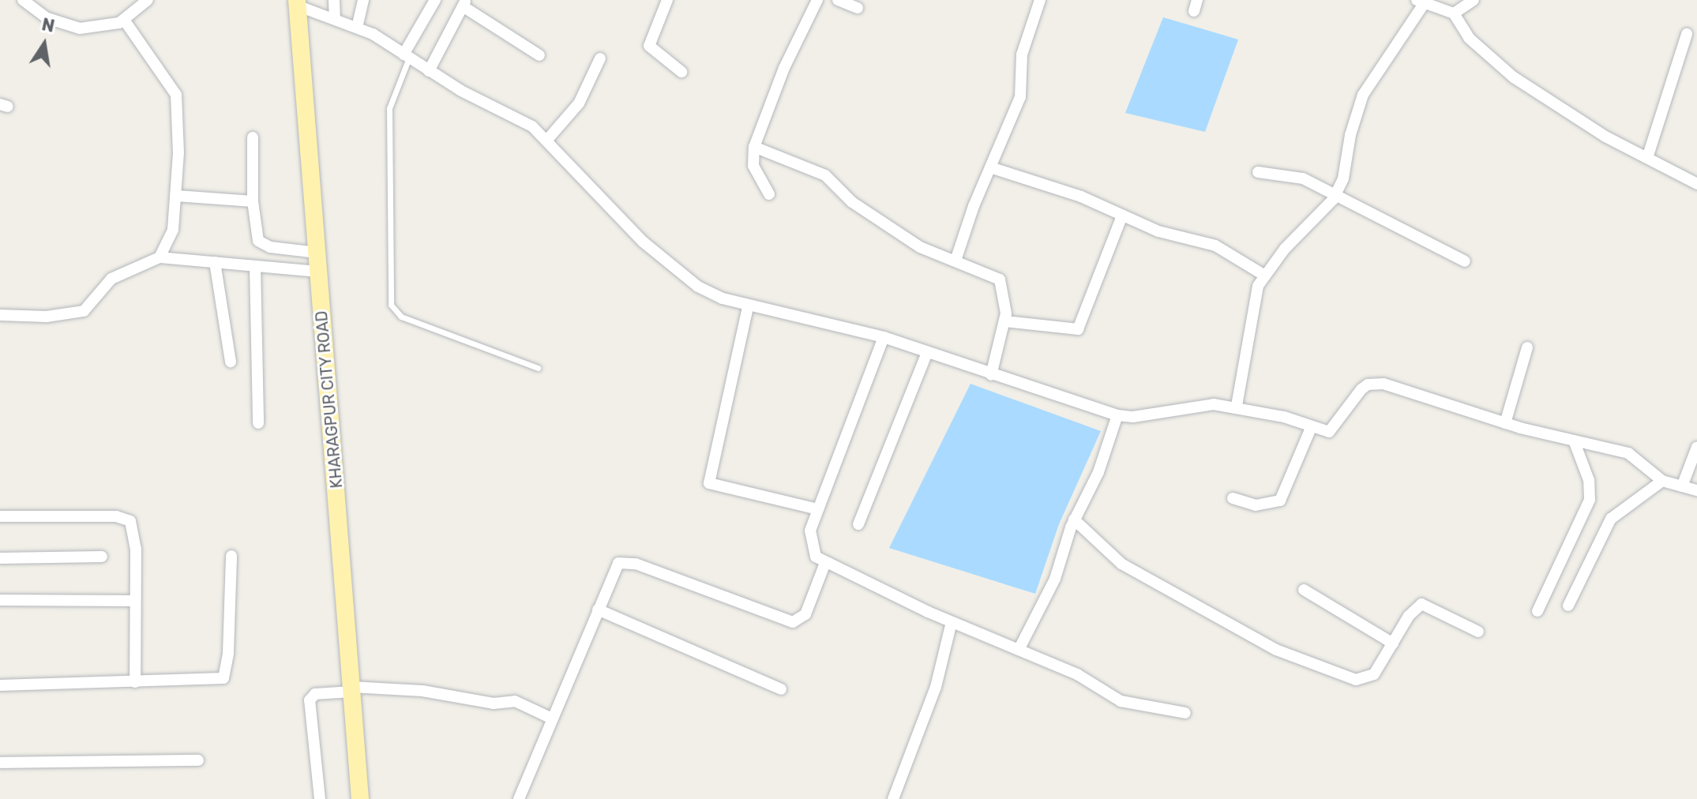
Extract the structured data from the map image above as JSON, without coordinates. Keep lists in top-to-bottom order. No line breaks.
{"streets":{"main road":["KHARAGPUR CITY ROAD"]},"north":"top"}
